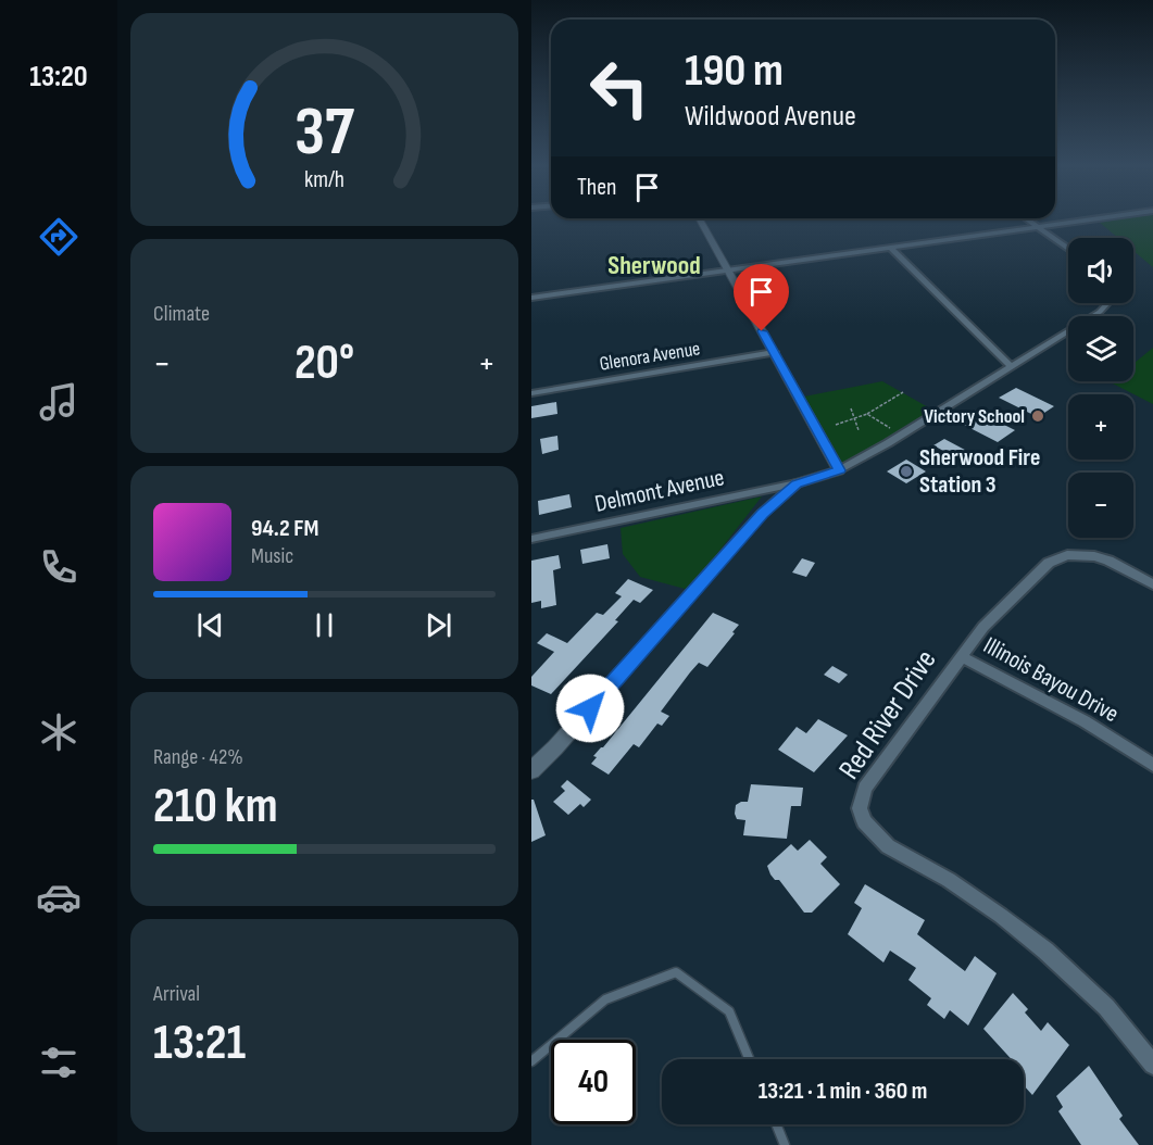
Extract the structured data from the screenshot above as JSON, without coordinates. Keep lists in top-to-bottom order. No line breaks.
{"streets":{"street":["Glenora Avenue","Delmont Avenue","Illinois Bayou Drive","Red River Drive"]},"crossings":[["Illinois Bayou Drive","Red River Drive"]],"districts":["Sherwood"],"places":["Victory School","Sherwood Fire Station 3"],"page":{"tabs":"13:20","turn":["190 m","Wildwood Avenue"],"then":"Then","map_buttons":["+","−"],"tile":["Climate",["Range · 42%","210 km"],["Arrival","13:21"]],"heat":["−","20°","+"],"song":["94.2 FM","Music"],"limit":"40","trip":"13:21 · 1 min · 360 m","gauge":["37","km/h"]}}
